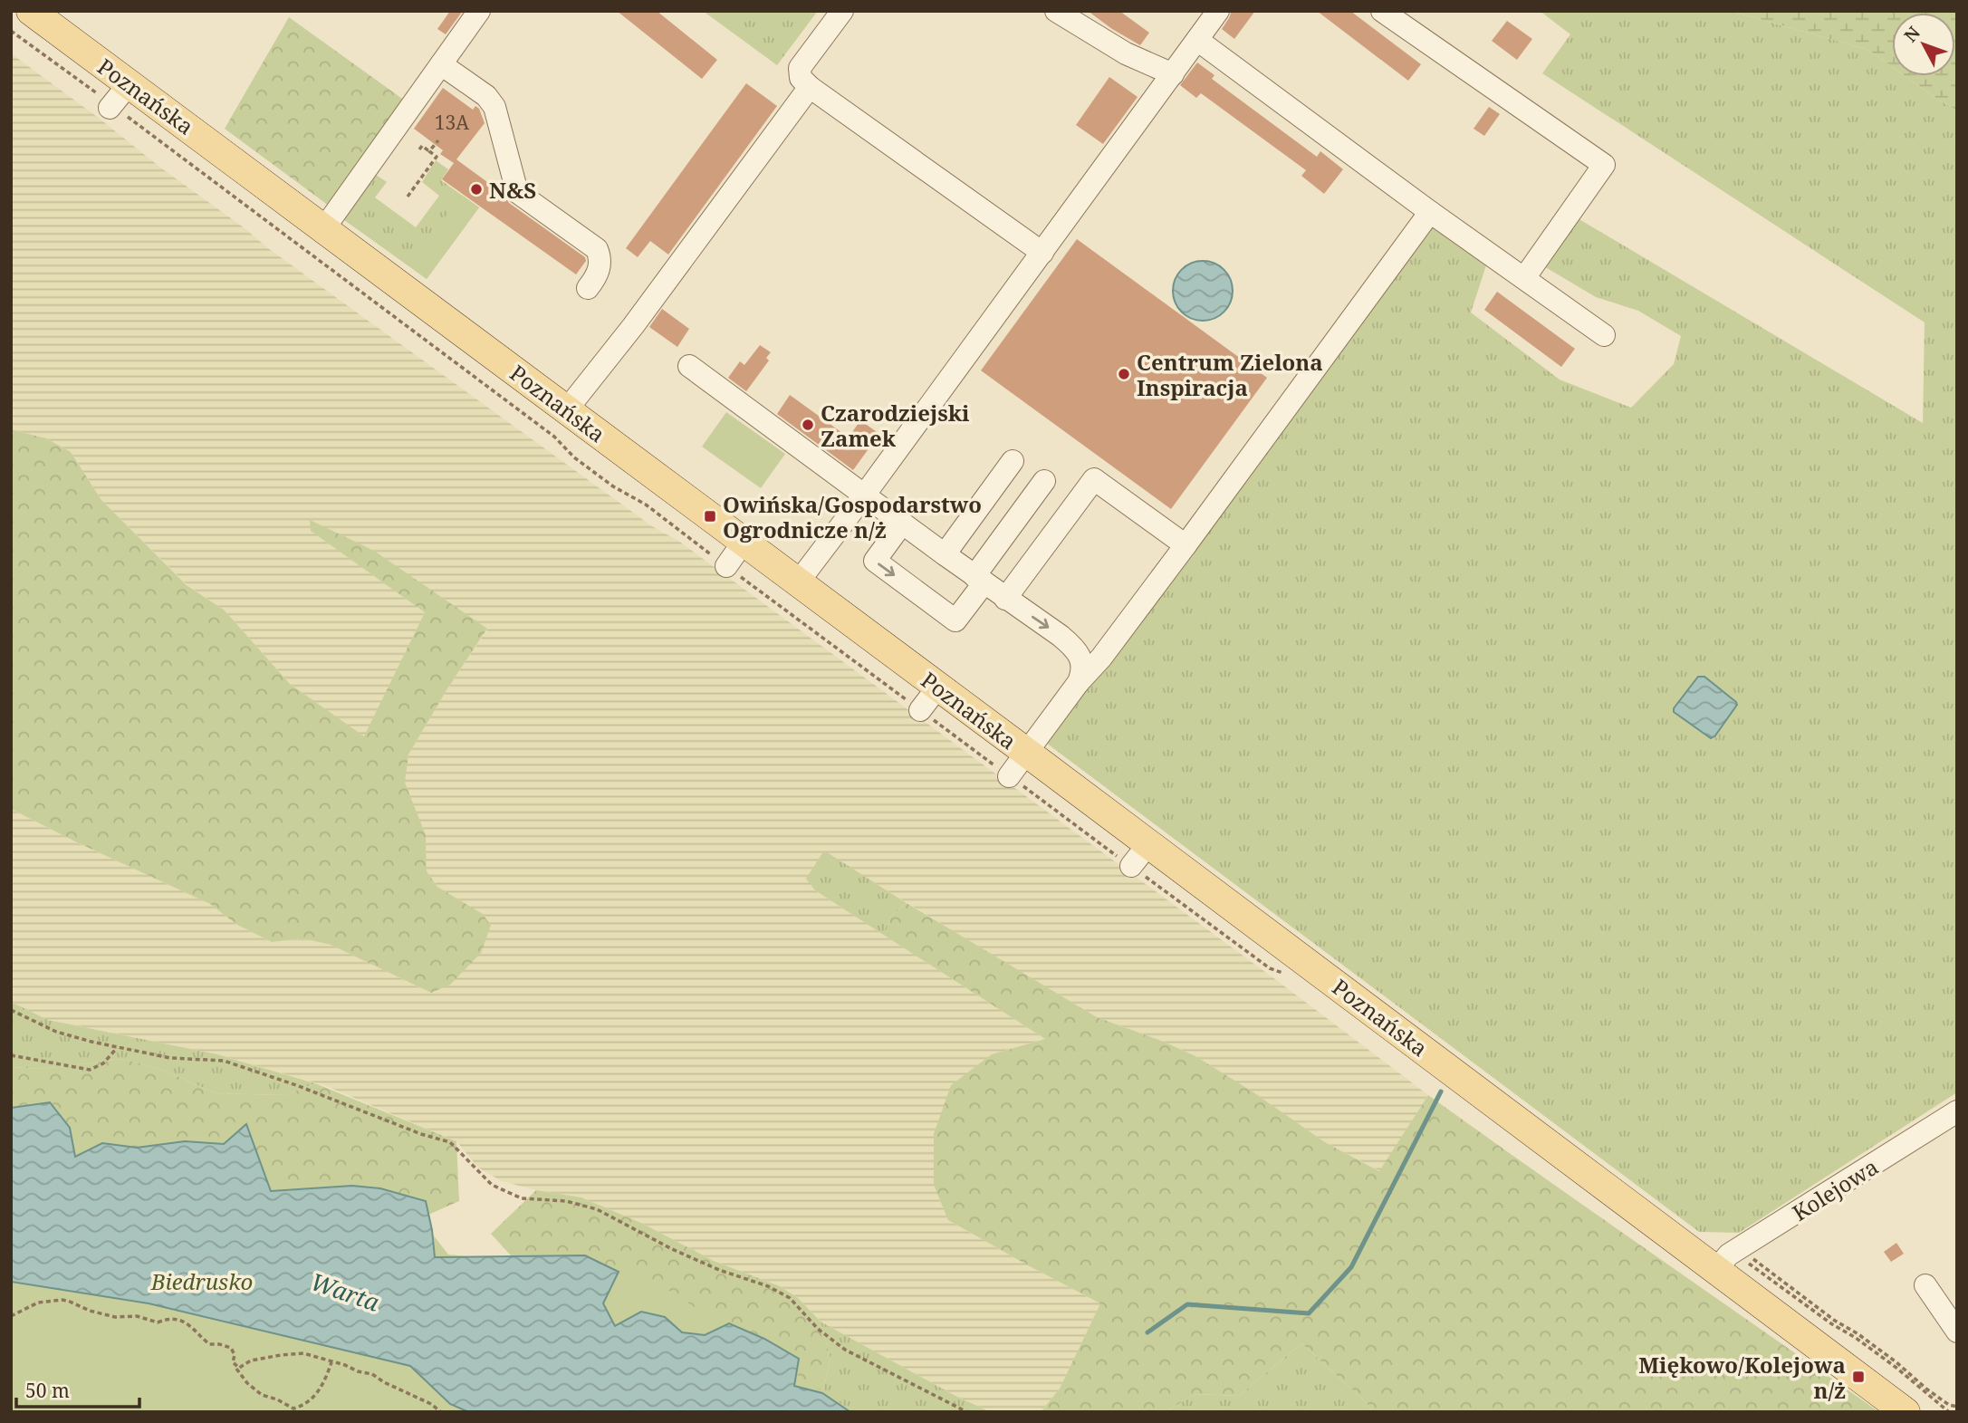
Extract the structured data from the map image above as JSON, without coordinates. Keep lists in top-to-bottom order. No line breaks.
{"streets":{"main road":["Poznańska"],"street":["Kolejowa"]},"crossings":[["Poznańska","Kolejowa"]],"water":["Warta"],"parks":["Biedrusko"],"places":{"other":["N&S","Centrum Zielona Inspiracja","Czarodziejski Zamek"],"transit":["Owińska/Gospodarstwo Ogrodnicze n/ż","Miękowo/Kolejowa n/ż"]},"house_numbers":["13A"],"scale_bar":"50 m","north":"top left"}
